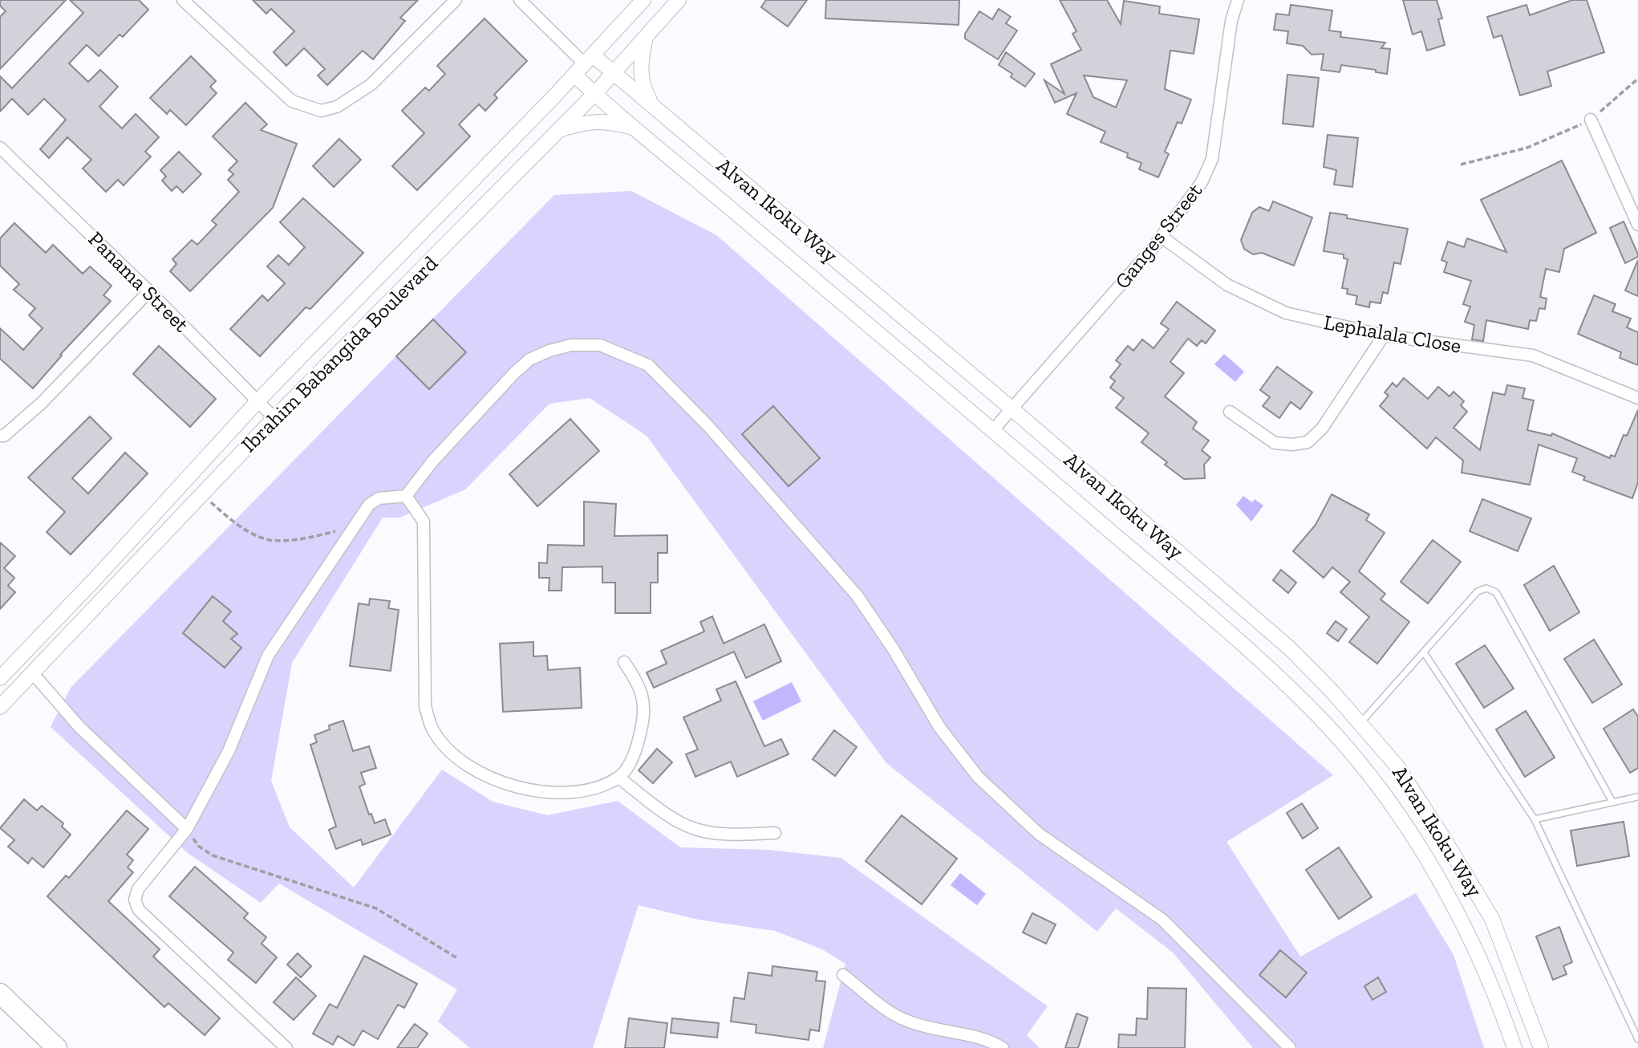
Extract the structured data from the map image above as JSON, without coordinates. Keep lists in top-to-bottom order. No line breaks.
{"streets":{"street":["Alvan Ikoku Way","Ganges Street","Panama Street","Lephalala Close","Ibrahim Babangida Boulevard"]},"crossings":[["Alvan Ikoku Way","Ganges Street"],["Alvan Ikoku Way","Ibrahim Babangida Boulevard"],["Ganges Street","Lephalala Close"],["Panama Street","Ibrahim Babangida Boulevard"]]}
